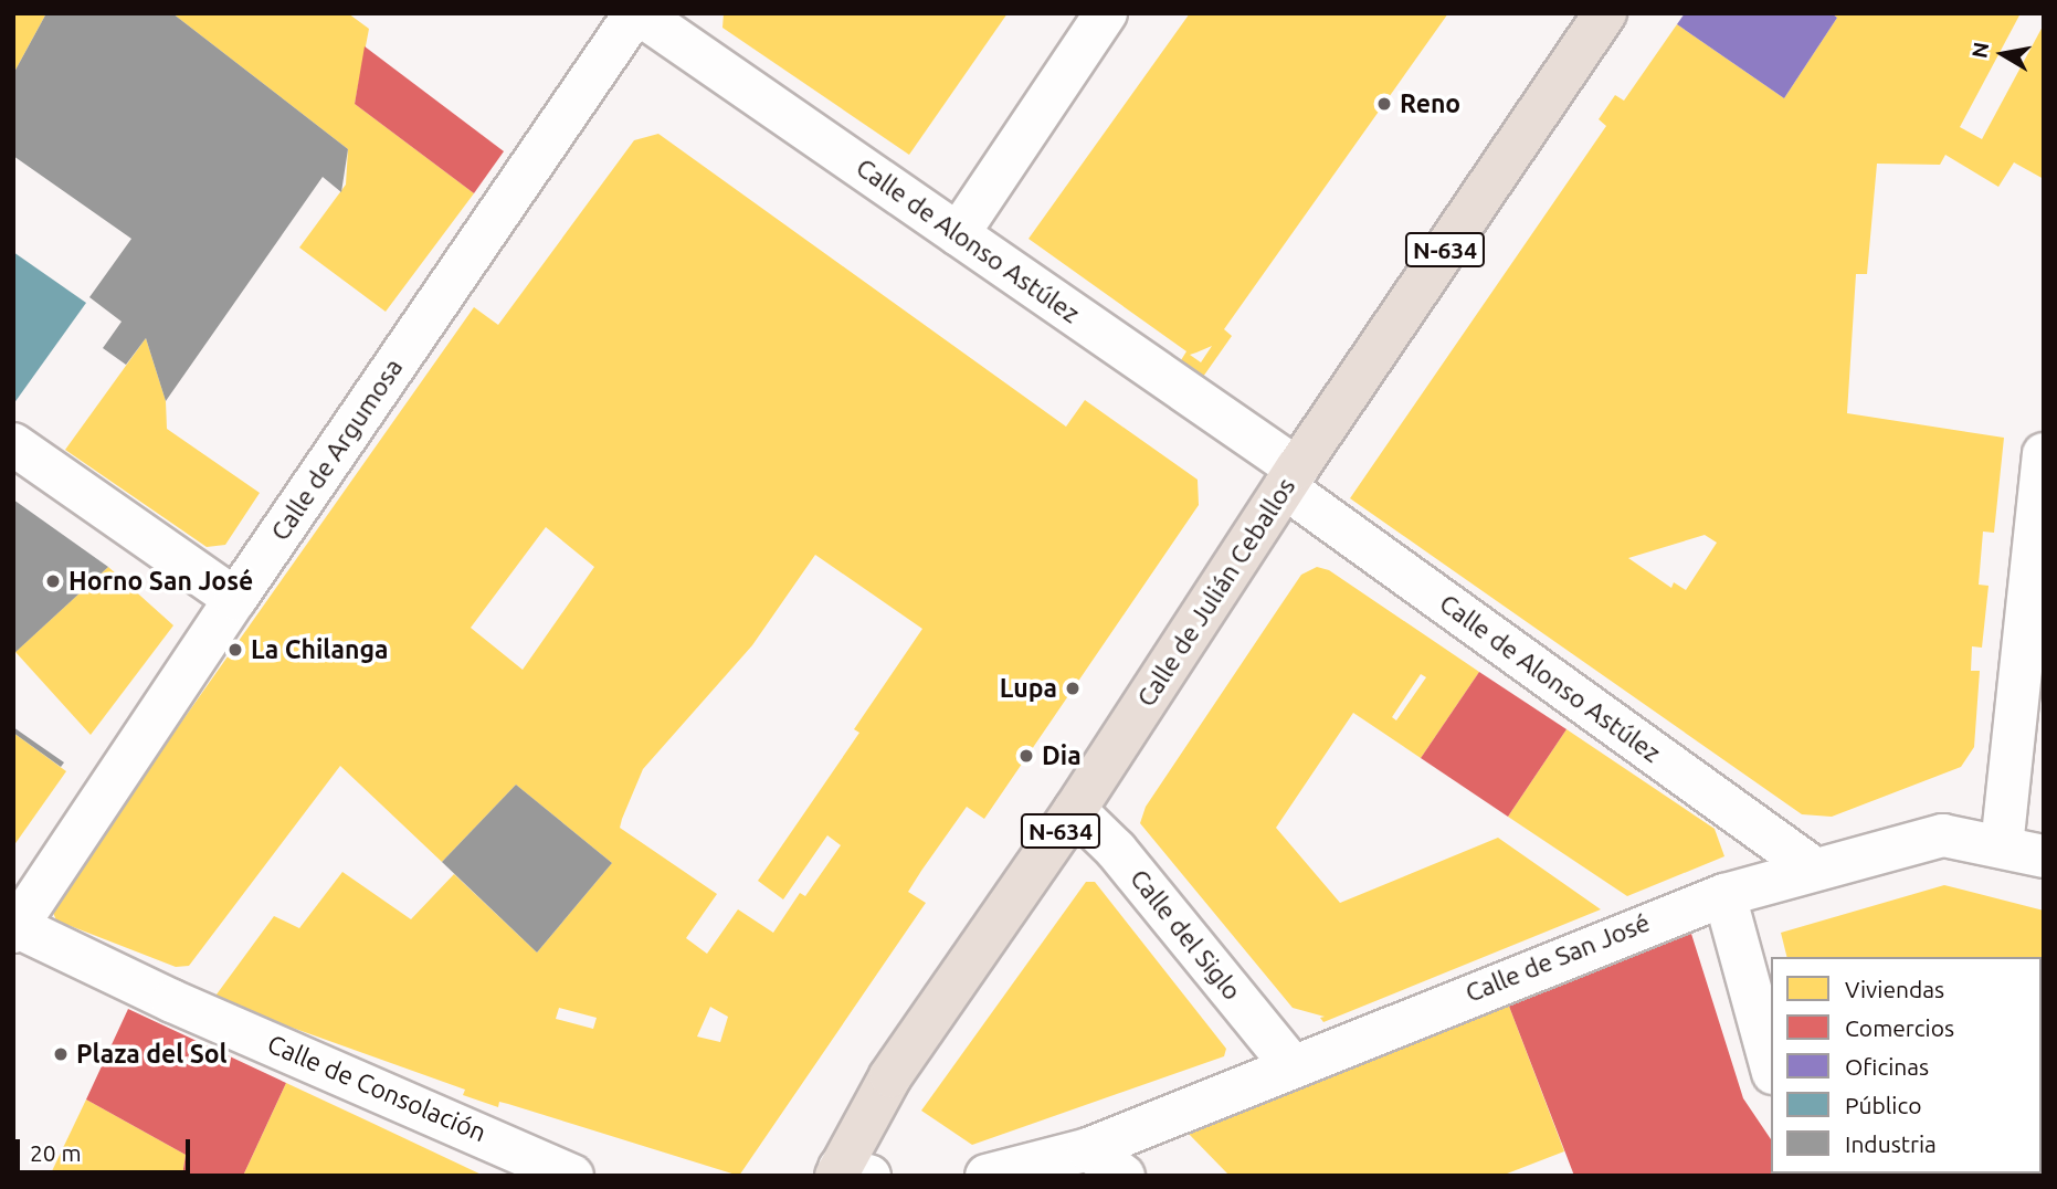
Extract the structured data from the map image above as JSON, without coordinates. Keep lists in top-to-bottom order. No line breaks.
{"streets":{"highway":["N-634","Calle de Julián Ceballos"],"street":["Calle de Alonso Astúlez","Calle de Argumosa","Calle del Siglo","Calle de San José","Calle de Consolación"]},"crossings":[["Calle de Alonso Astúlez","Calle de Argumosa"],["Calle de Alonso Astúlez","Calle de Julián Ceballos"],["Calle de Alonso Astúlez","Calle de San José"],["Calle de Argumosa","Calle de Consolación"],["Calle de Julián Ceballos","Calle del Siglo"],["Calle del Siglo","Calle de San José"]],"places":["Reno","Horno San José","La Chilanga","Lupa","Dia","Plaza del Sol"],"legend":["Viviendas","Comercios","Oficinas","Público","Industria"],"scale_bar":"20 m","north":"left"}
